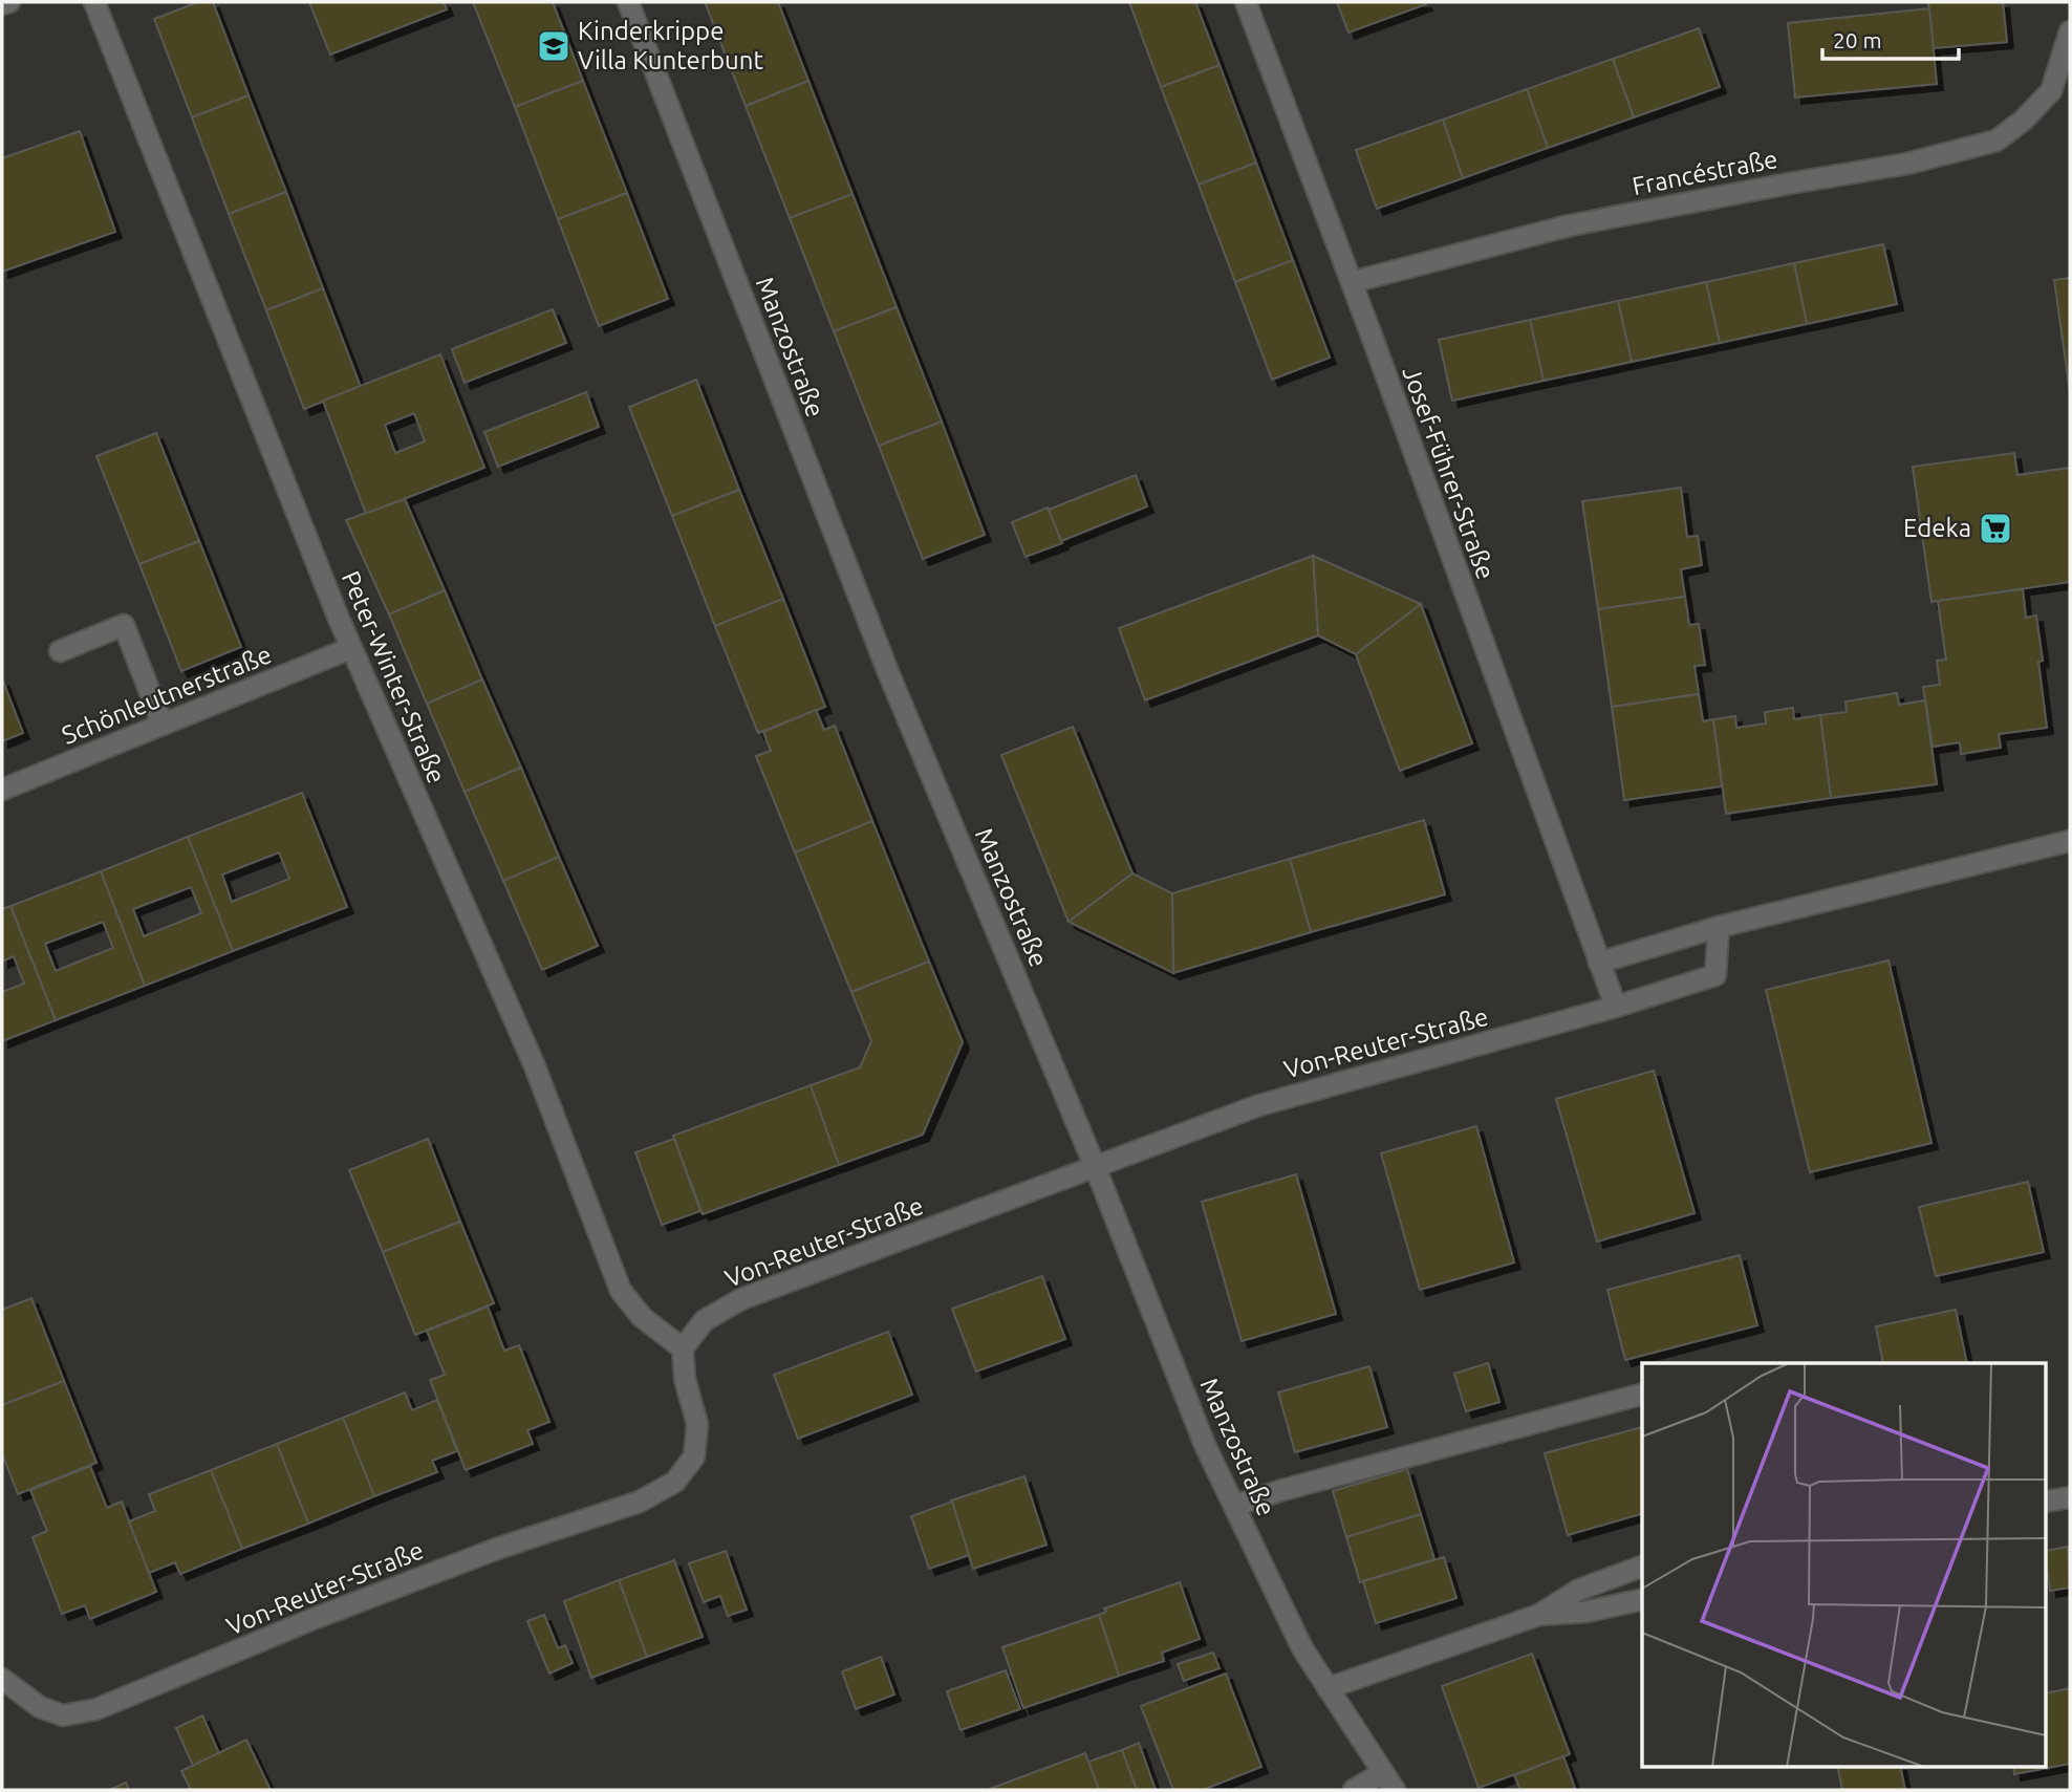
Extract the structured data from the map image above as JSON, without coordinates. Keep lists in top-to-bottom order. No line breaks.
{"streets":{"street":["Francéstraße","Manzostraße","Josef-Führer-Straße","Peter-Winter-Straße","Schönleutnerstraße","Von-Reuter-Straße"]},"crossings":[["Francéstraße","Josef-Führer-Straße"],["Manzostraße","Von-Reuter-Straße"],["Peter-Winter-Straße","Schönleutnerstraße"],["Peter-Winter-Straße","Von-Reuter-Straße"]],"places":{"school or university":["Kinderkrippe Villa Kunterbunt"],"supermarket":["Edeka"]},"scale_bar":"20 m"}
